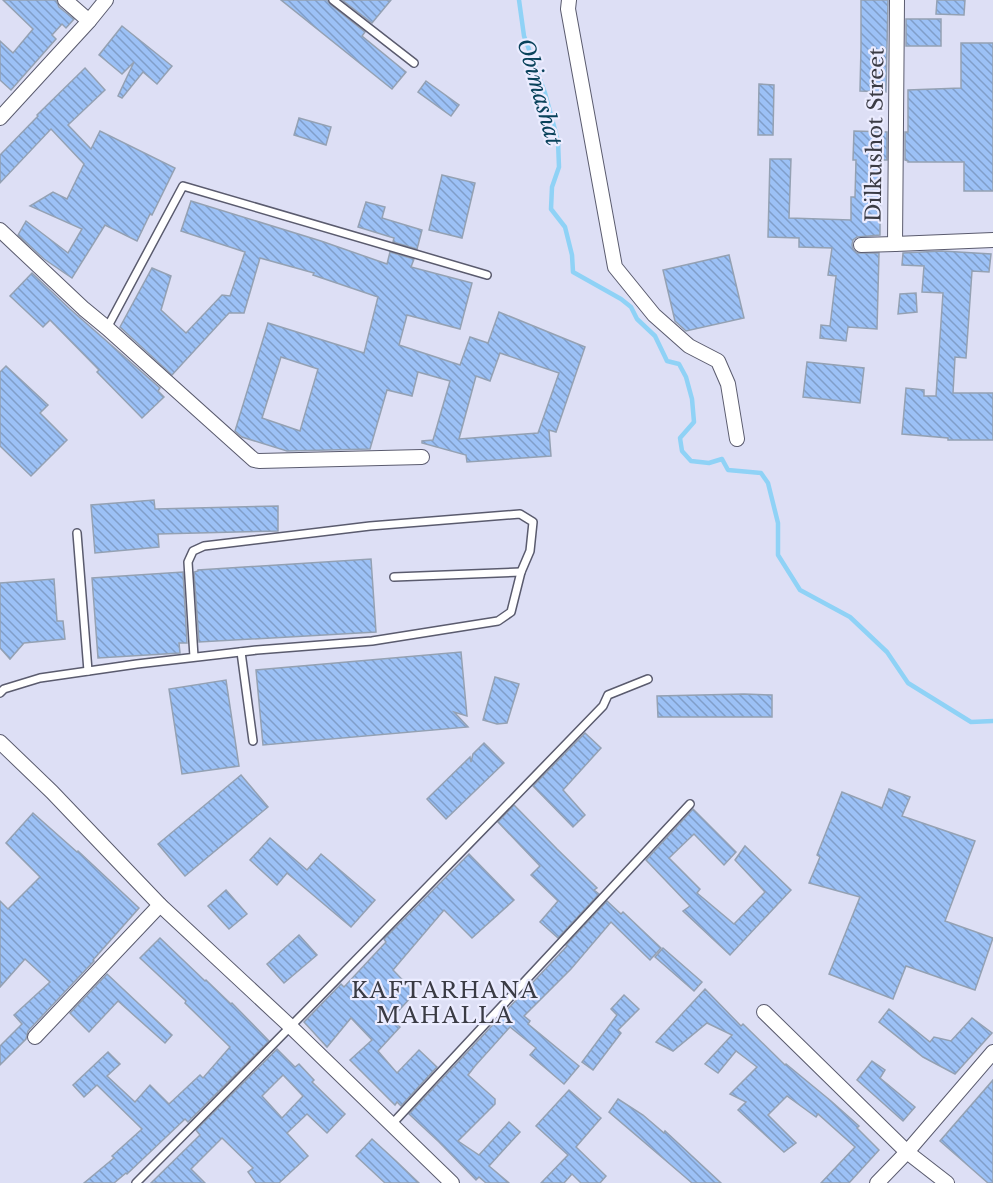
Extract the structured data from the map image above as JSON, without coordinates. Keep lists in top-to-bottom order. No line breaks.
{"streets":{"street":["Dilkushot Street"]},"districts":["KAFTARHANA MAHALLA"],"water":["Obimashat"]}
